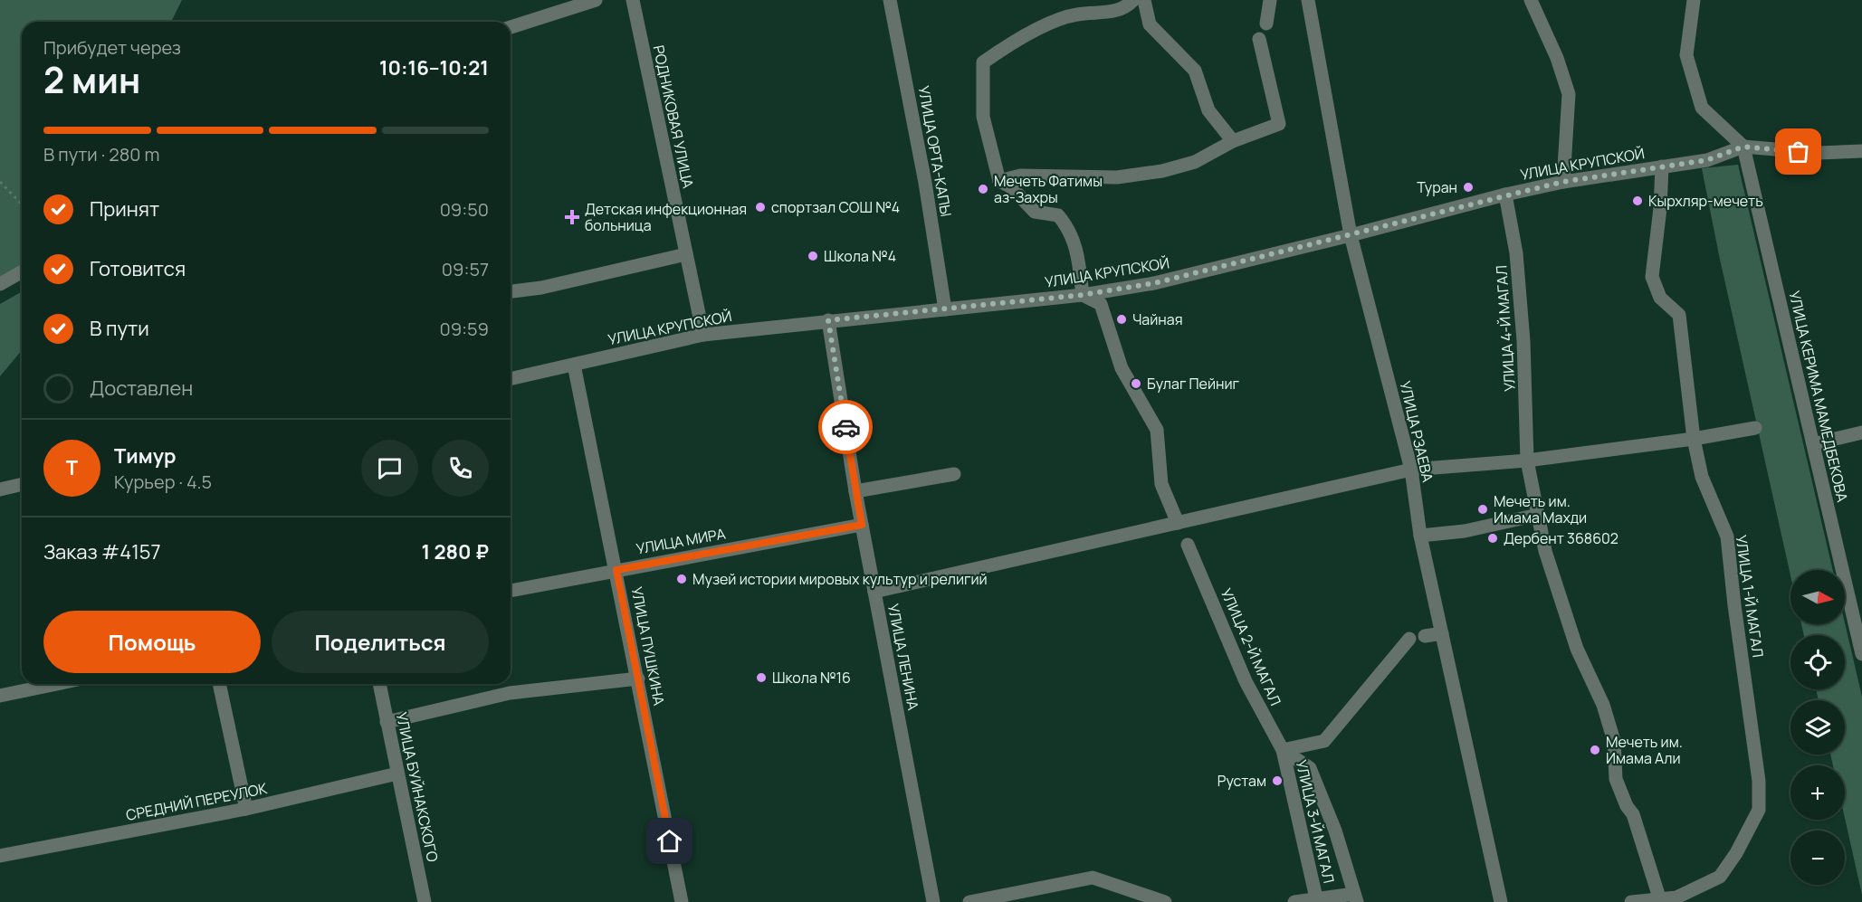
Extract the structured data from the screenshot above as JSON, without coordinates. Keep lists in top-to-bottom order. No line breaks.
{"streets":{"street":["РОДНИКОВАЯ УЛИЦА","УЛИЦА ОРТА-КАПЫ","УЛИЦА КРУПСКОЙ","УЛИЦА 4-Й МАГАЛ","УЛИЦА КЕРИМА МАМЕДБЕКОВА","УЛИЦА РЗАЕВА","УЛИЦА МИРА","УЛИЦА 1-Й МАГАЛ","УЛИЦА ПУШКИНА","УЛИЦА 2-Й МАГАЛ","УЛИЦА ЛЕНИНА","УЛИЦА БУЙНАКСКОГО","СРЕДНИЙ ПЕРЕУЛОК","УЛИЦА 3-Й МАГАЛ"]},"crossings":[["РОДНИКОВАЯ УЛИЦА","УЛИЦА КРУПСКОЙ"],["УЛИЦА ОРТА-КАПЫ","УЛИЦА КРУПСКОЙ"],["УЛИЦА КРУПСКОЙ","УЛИЦА 4-Й МАГАЛ"],["УЛИЦА КРУПСКОЙ","УЛИЦА КЕРИМА МАМЕДБЕКОВА"],["УЛИЦА КРУПСКОЙ","УЛИЦА РЗАЕВА"],["УЛИЦА КРУПСКОЙ","УЛИЦА 1-Й МАГАЛ"],["УЛИЦА КРУПСКОЙ","УЛИЦА ПУШКИНА"],["УЛИЦА КРУПСКОЙ","УЛИЦА ЛЕНИНА"],["УЛИЦА 4-Й МАГАЛ","УЛИЦА 1-Й МАГАЛ"],["УЛИЦА МИРА","УЛИЦА ПУШКИНА"],["УЛИЦА МИРА","УЛИЦА ЛЕНИНА"],["УЛИЦА 2-Й МАГАЛ","УЛИЦА 3-Й МАГАЛ"],["УЛИЦА БУЙНАКСКОГО","СРЕДНИЙ ПЕРЕУЛОК"]],"places":{"other":["Туран","Мечеть Фатимы аз-Захры","Кырхляр-мечеть","спортзал СОШ №4","Школа №4","Чайная","Булаг Пейниг","Мечеть им. Имама Махди","Дербент 368602","Музей истории мировых культур и религий","Школа №16","Мечеть им. Имама Али","Рустам"],"health":["Детская инфекционная больница"]},"north":"right","page":{"heading":["2 мин","Прибудет через","10:16–10:21"],"panel":["Тимур","Курьер · 4.5","Заказ #4157","1 280 ₽"],"bar":"В пути · 280 m","list":[["Принят","09:50"],["Готовится","09:57"],["В пути","09:59"],"Доставлен"],"round":"Т","map_buttons":["+","−"],"buttons":["Помощь","Поделиться"]}}
